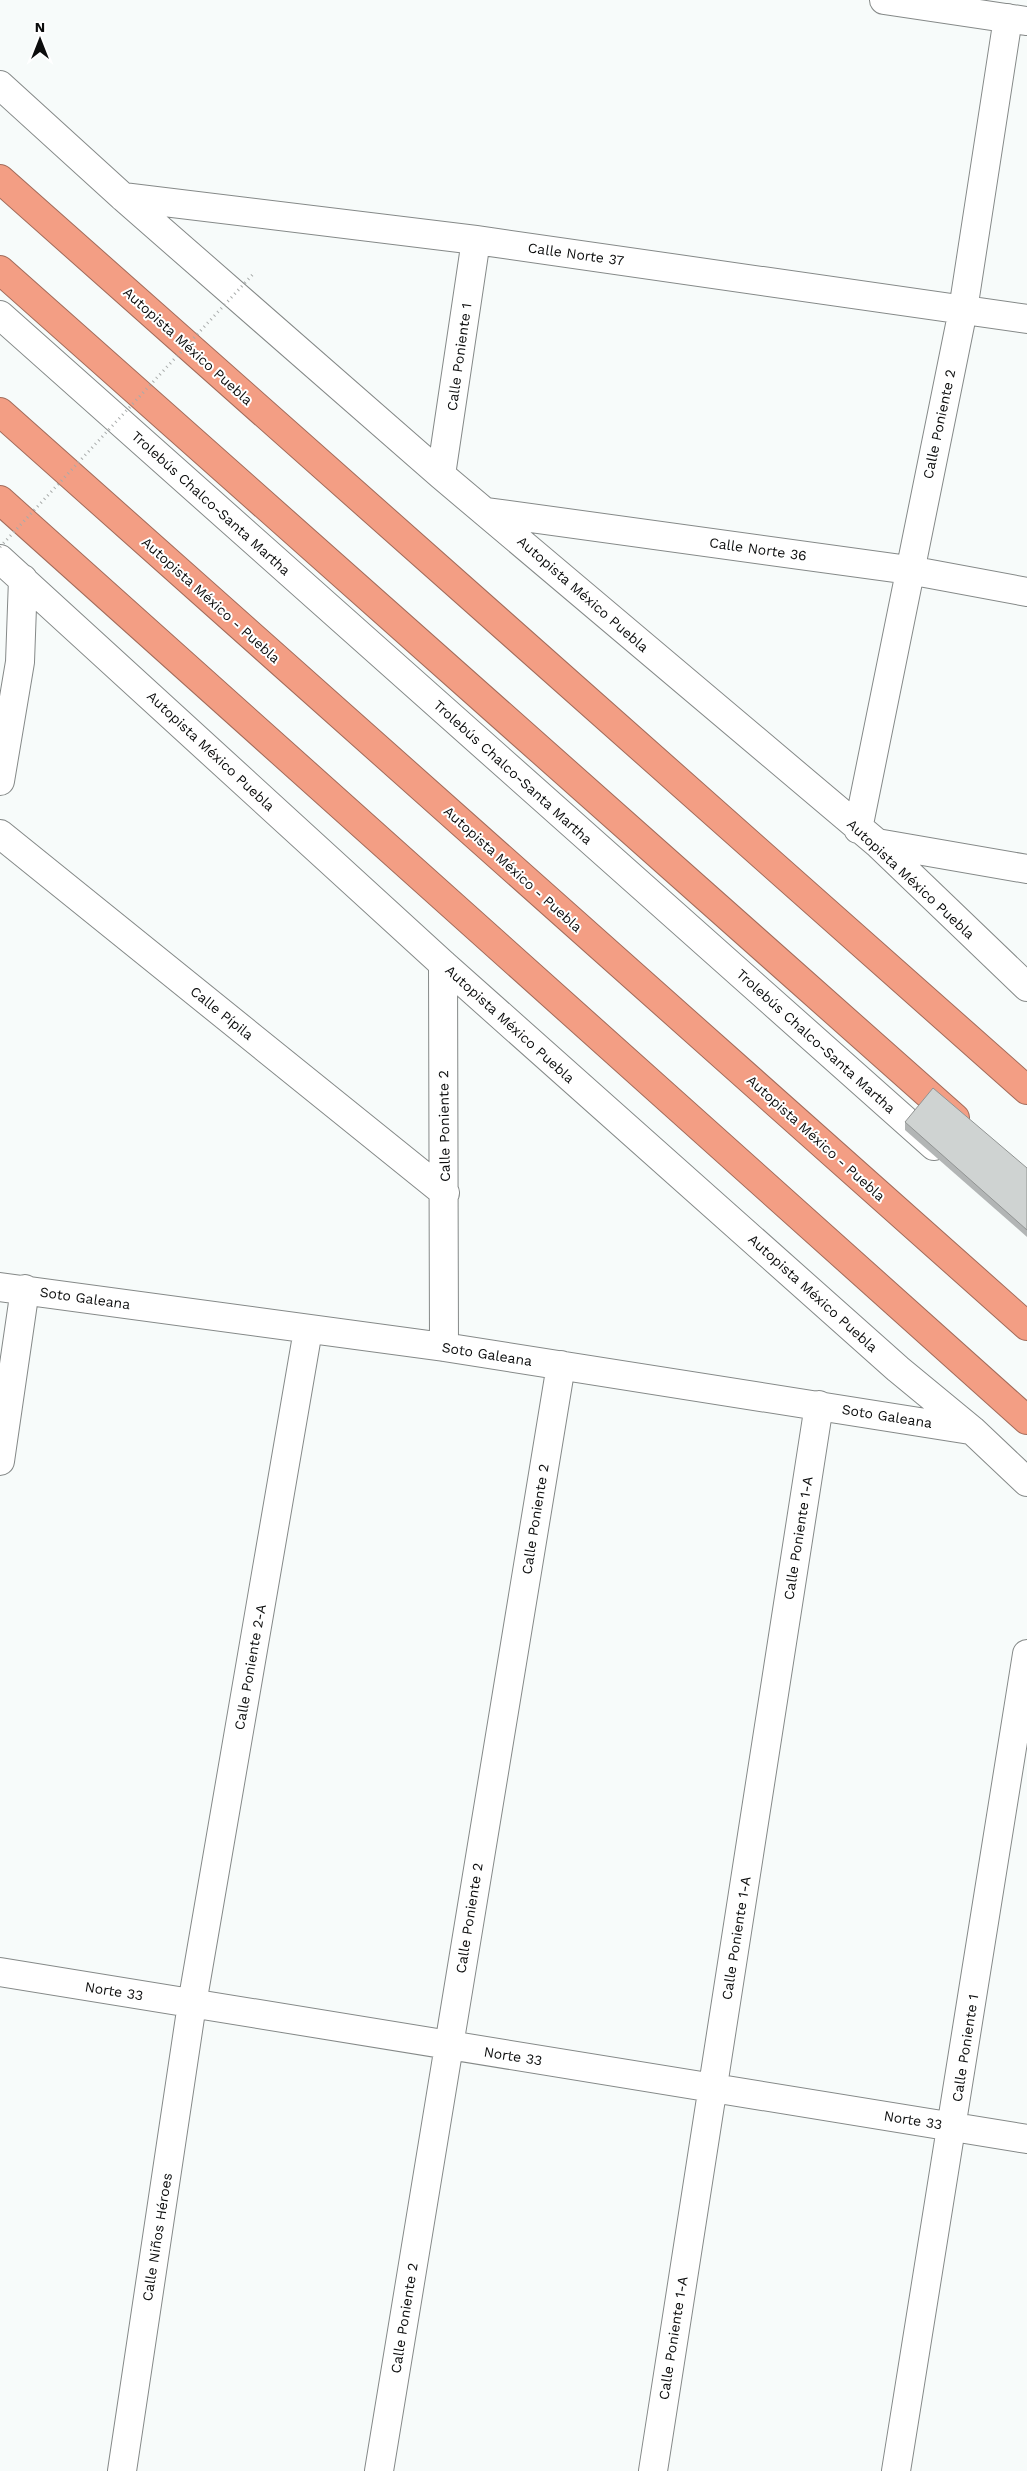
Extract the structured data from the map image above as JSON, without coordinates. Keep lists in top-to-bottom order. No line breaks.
{"streets":{"highway":["Autopista México Puebla","Autopista México - Puebla"],"street":["Calle Norte 37","Calle Poniente 1","Calle Poniente 2","Trolebús Chalco-Santa Martha","Calle Norte 36","Calle Pípila","Soto Galeana","Calle Poniente 1-A","Calle Poniente 2-A","Norte 33","Calle Niños Héroes"]},"crossings":[["Calle Norte 37","Autopista México Puebla"],["Calle Norte 37","Calle Poniente 1"],["Calle Norte 37","Calle Poniente 2"],["Autopista México Puebla","Calle Poniente 1"],["Autopista México Puebla","Calle Poniente 2"],["Autopista México Puebla","Calle Norte 36"],["Autopista México Puebla","Soto Galeana"],["Calle Poniente 1","Norte 33"],["Calle Poniente 2","Calle Norte 36"],["Calle Poniente 2","Calle Pípila"],["Calle Poniente 2","Soto Galeana"],["Calle Poniente 2","Norte 33"],["Soto Galeana","Calle Poniente 1-A"],["Soto Galeana","Calle Poniente 2-A"],["Calle Poniente 1-A","Norte 33"],["Calle Poniente 2-A","Norte 33"],["Calle Poniente 2-A","Calle Niños Héroes"],["Norte 33","Calle Niños Héroes"]],"north":"top"}
